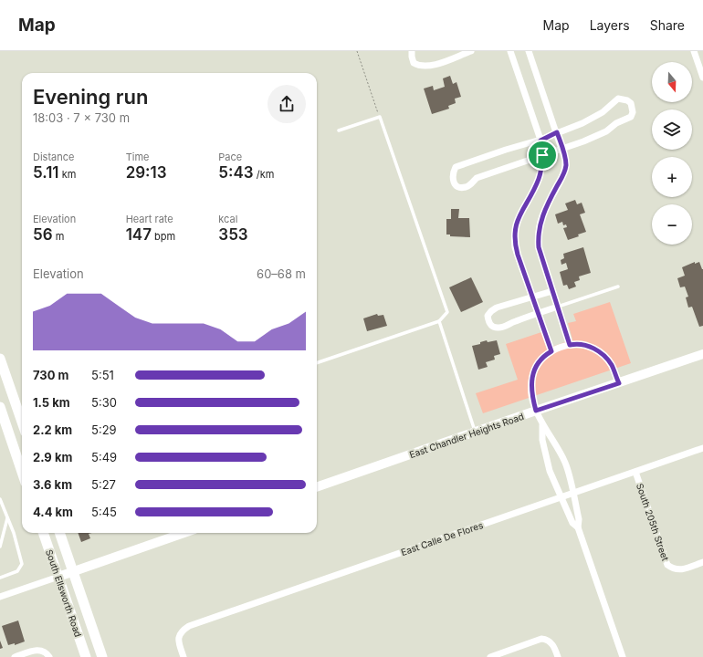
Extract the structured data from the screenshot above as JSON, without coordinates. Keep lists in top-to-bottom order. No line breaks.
{"streets":{"main road":["East Chandler Heights Road","South Ellsworth Road"],"street":["South 205th Street","East Calle De Flores"]},"crossings":[["South 205th Street","East Calle De Flores"]],"north":"bottom","page":{"header":"Map","nav":["Map","Layers","Share"],"map_buttons":["+","−"],"heading":["Evening run","18:03 · 7 × 730 m"],"stats":[["Distance","5.11 km"],["Time","29:13"],["Pace","5:43 /km"],["Elevation","56 m"],["Heart rate","147 bpm"],["kcal","353"]],"chart":["Elevation","60–68 m"],"list":[{"name":"730 m","note":"5:51"},{"name":"1.5 km","note":"5:30"},{"name":"2.2 km","note":"5:29"},{"name":"2.9 km","note":"5:49"},{"name":"3.6 km","note":"5:27"},{"name":"4.4 km","note":"5:45"}]}}
